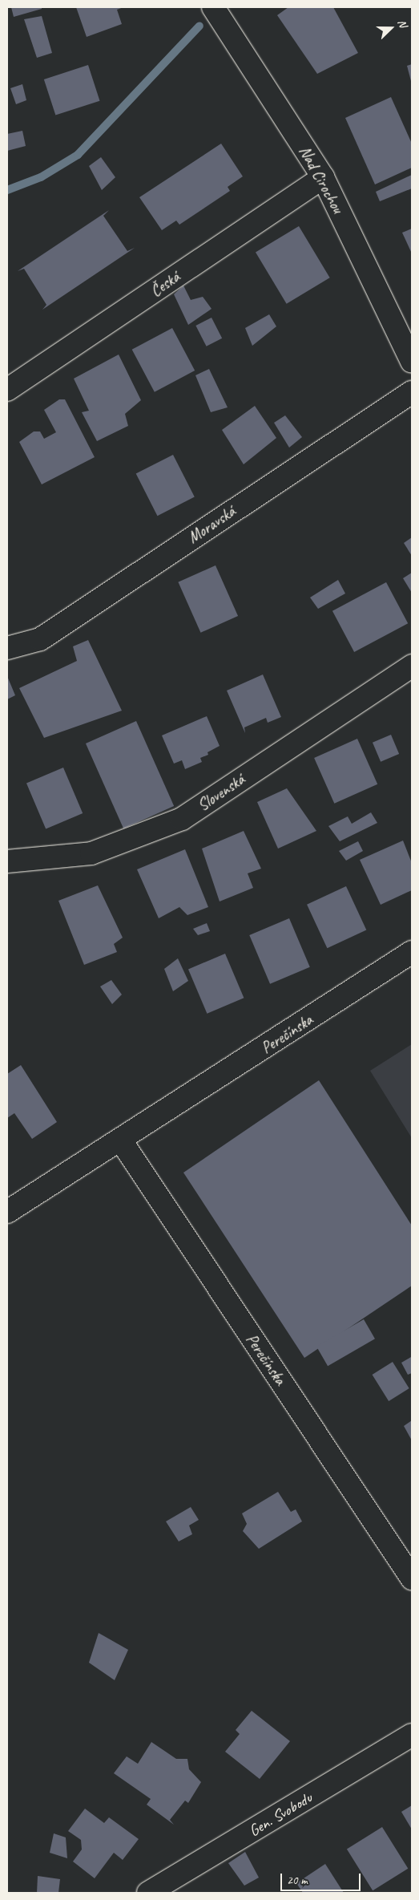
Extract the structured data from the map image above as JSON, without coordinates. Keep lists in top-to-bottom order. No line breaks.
{"streets":{"street":["Nad Cirochou","Česká","Moravská","Slovenská","Perečínska","Gen. Svobodu"]},"crossings":[["Nad Cirochou","Česká"]],"scale_bar":"20 m","north":"right"}
